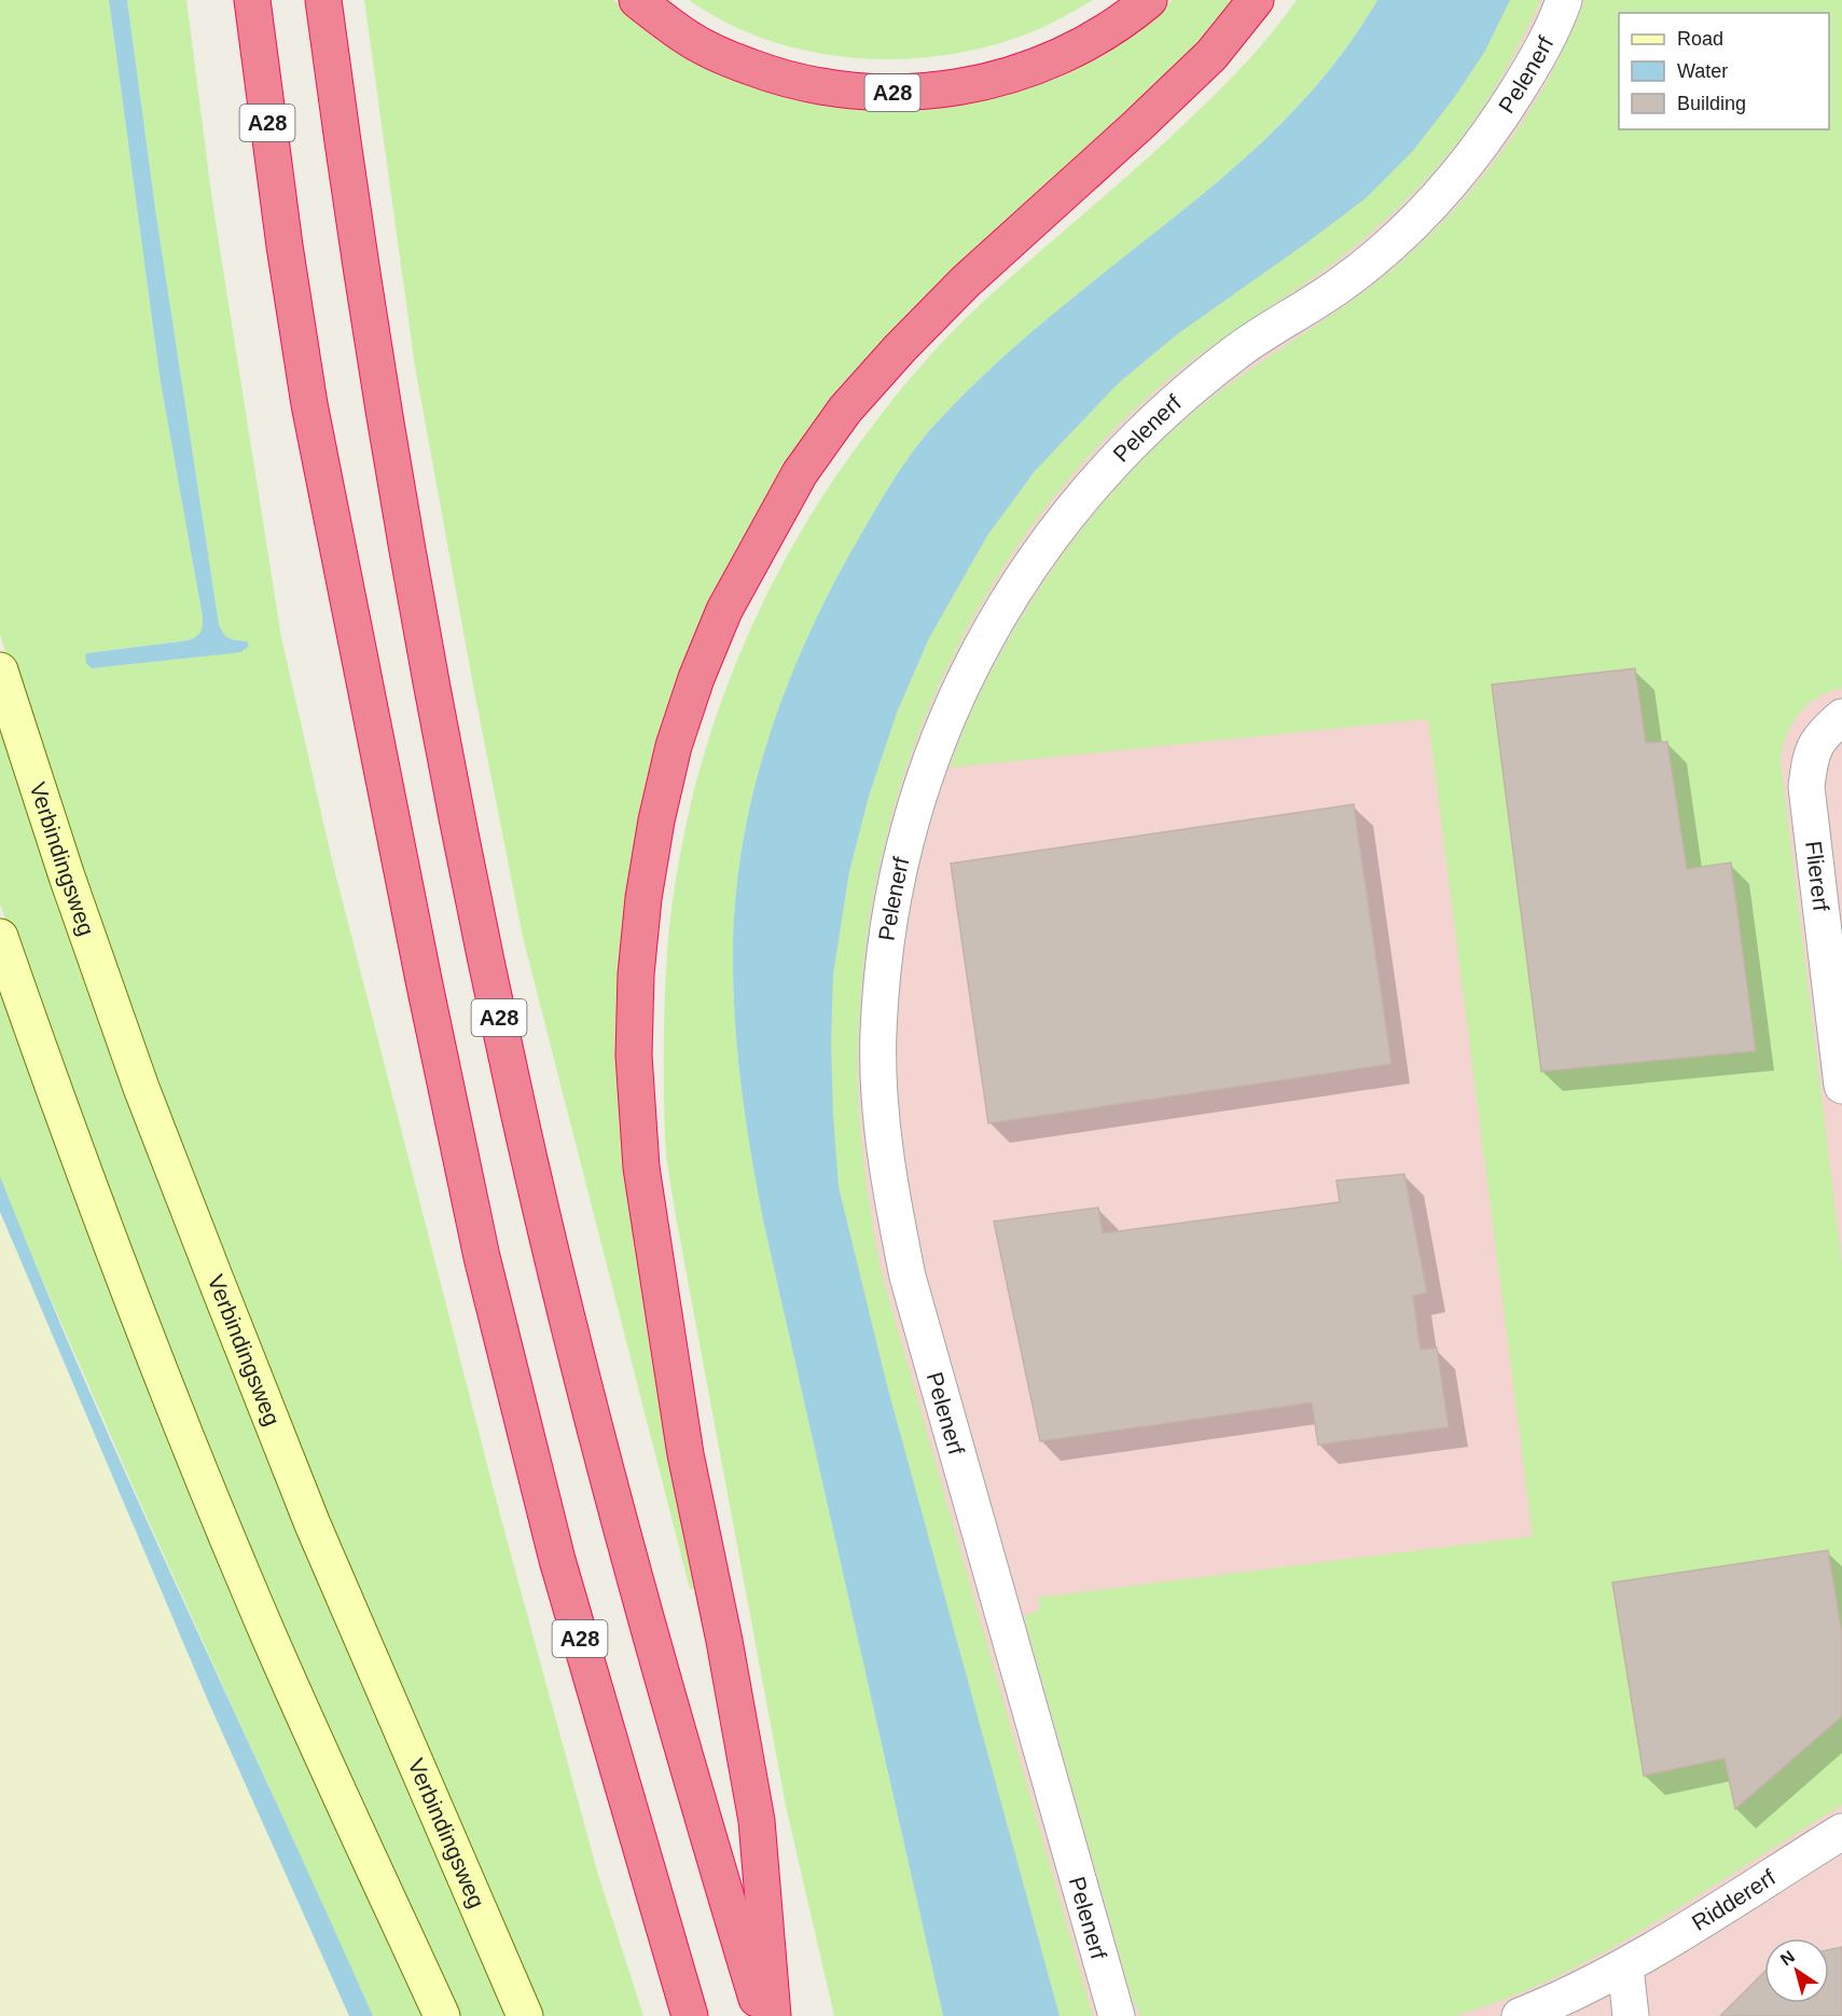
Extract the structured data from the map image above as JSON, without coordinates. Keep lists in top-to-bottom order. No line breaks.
{"streets":{"highway":["A28"],"main road":["Verbindingsweg"],"street":["Pelenerf","Fliererf","Riddererf"]},"legend":["Road","Water","Building"],"north":"top left"}
